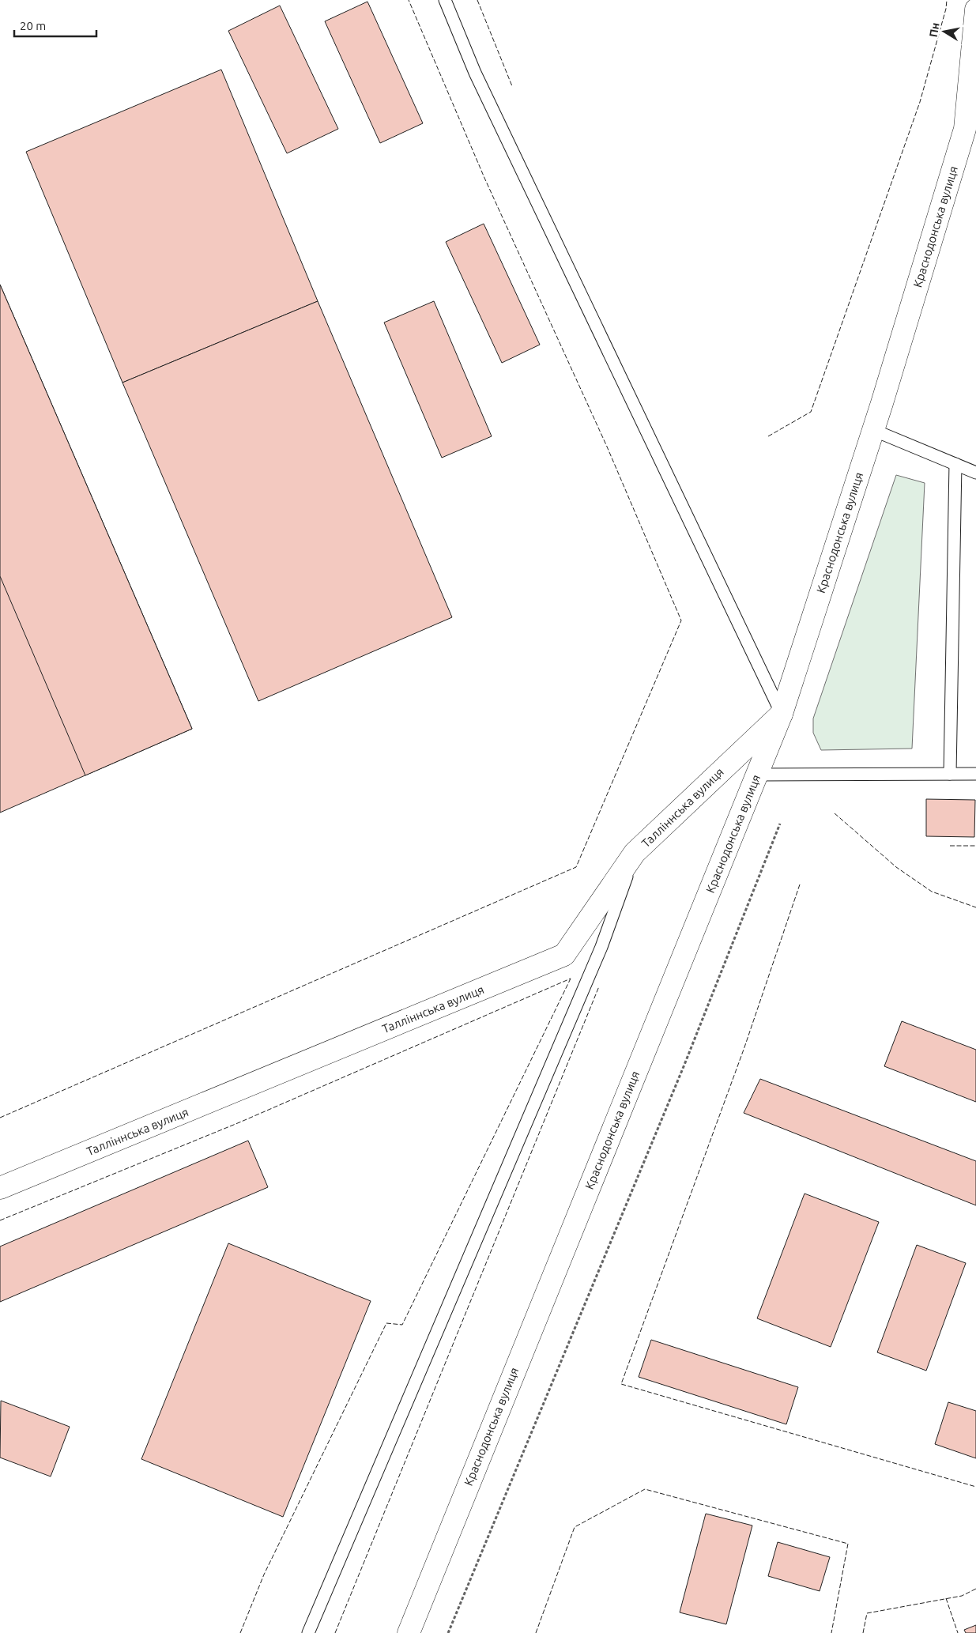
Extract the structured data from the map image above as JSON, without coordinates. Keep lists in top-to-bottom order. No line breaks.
{"streets":{"main road":["Краснодонська вулиця","Талліннська вулиця"]},"crossings":[["Краснодонська вулиця","Талліннська вулиця"]],"scale_bar":"20 m","north":"left"}
